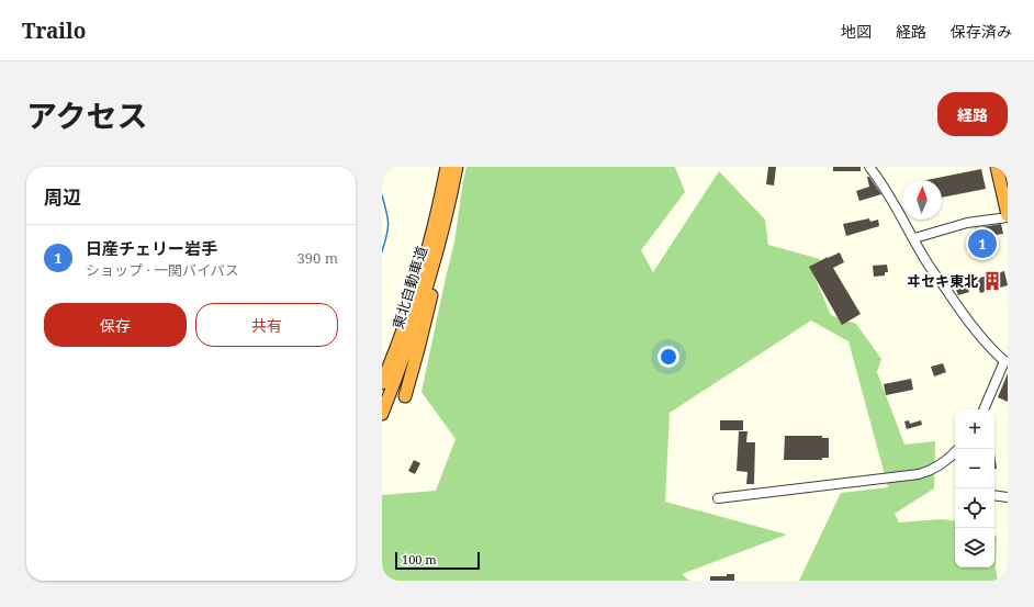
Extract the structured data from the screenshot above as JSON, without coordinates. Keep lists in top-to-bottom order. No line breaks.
{"streets":{"highway":["東北自動車道"]},"places":{"building":["ヰセキ東北"]},"scale_bar":"100 m","north":"top","page":{"header":"Trailo","nav":["地図","経路","保存済み"],"title":"アクセス","buttons":["経路",["保存","共有"]],"heading":"周辺","list":[{"mark":"1","name":"日産チェリー岩手","note":"ショップ · 一関バイパス","value":"390 m"}],"pins":"1","map_buttons":["+","−"],"scale":"100 m"}}
